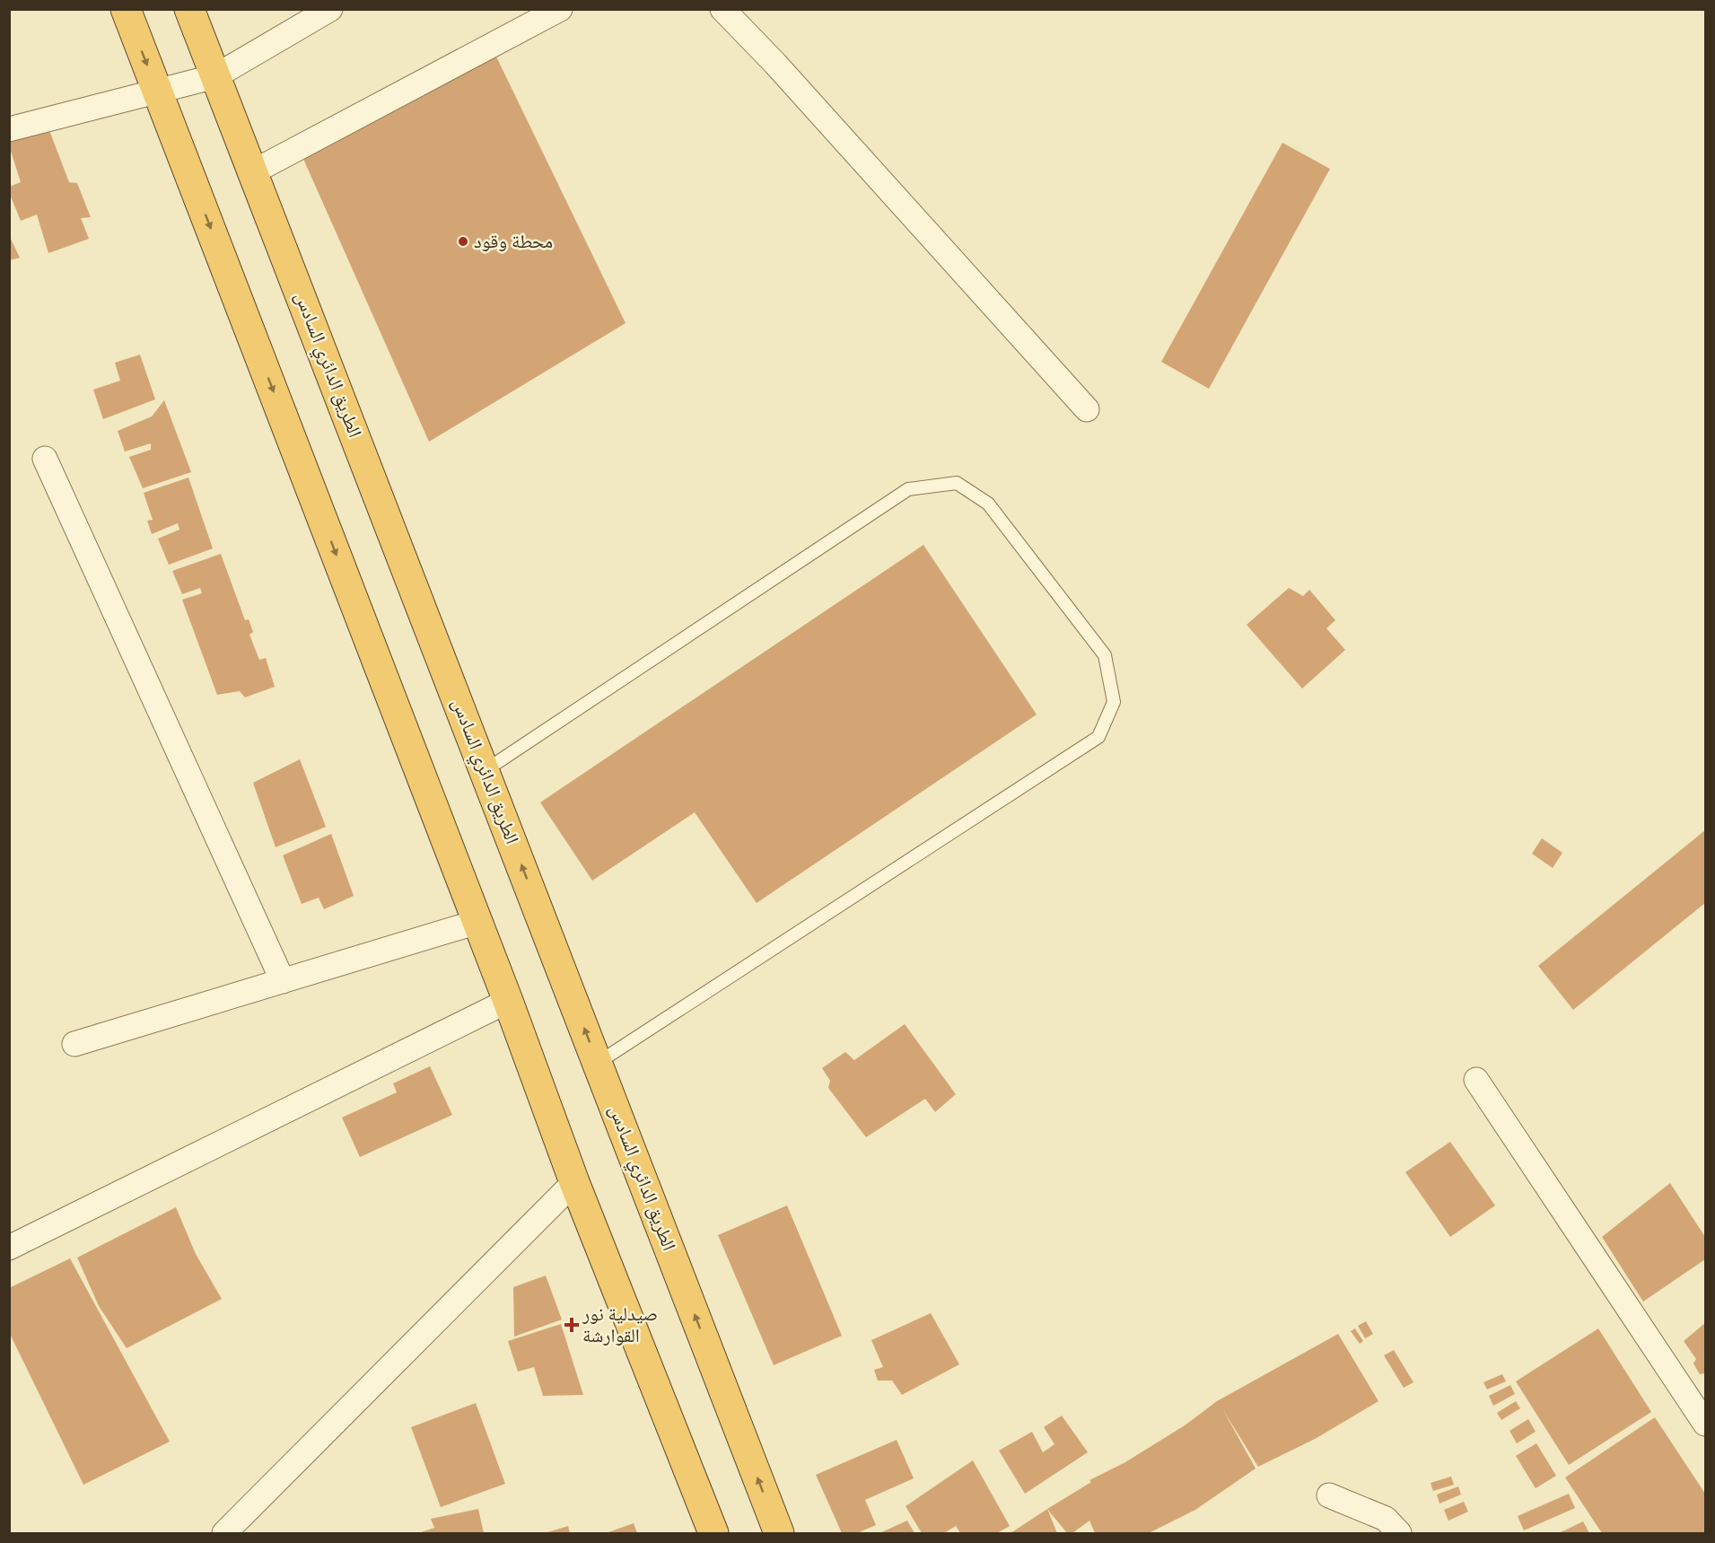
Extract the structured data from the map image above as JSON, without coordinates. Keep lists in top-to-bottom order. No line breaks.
{"streets":{"highway":["الطريق الدائري السادس"]},"places":{"other":["محطة وقود"],"health":["صيدلية نور القوارشة"]}}
